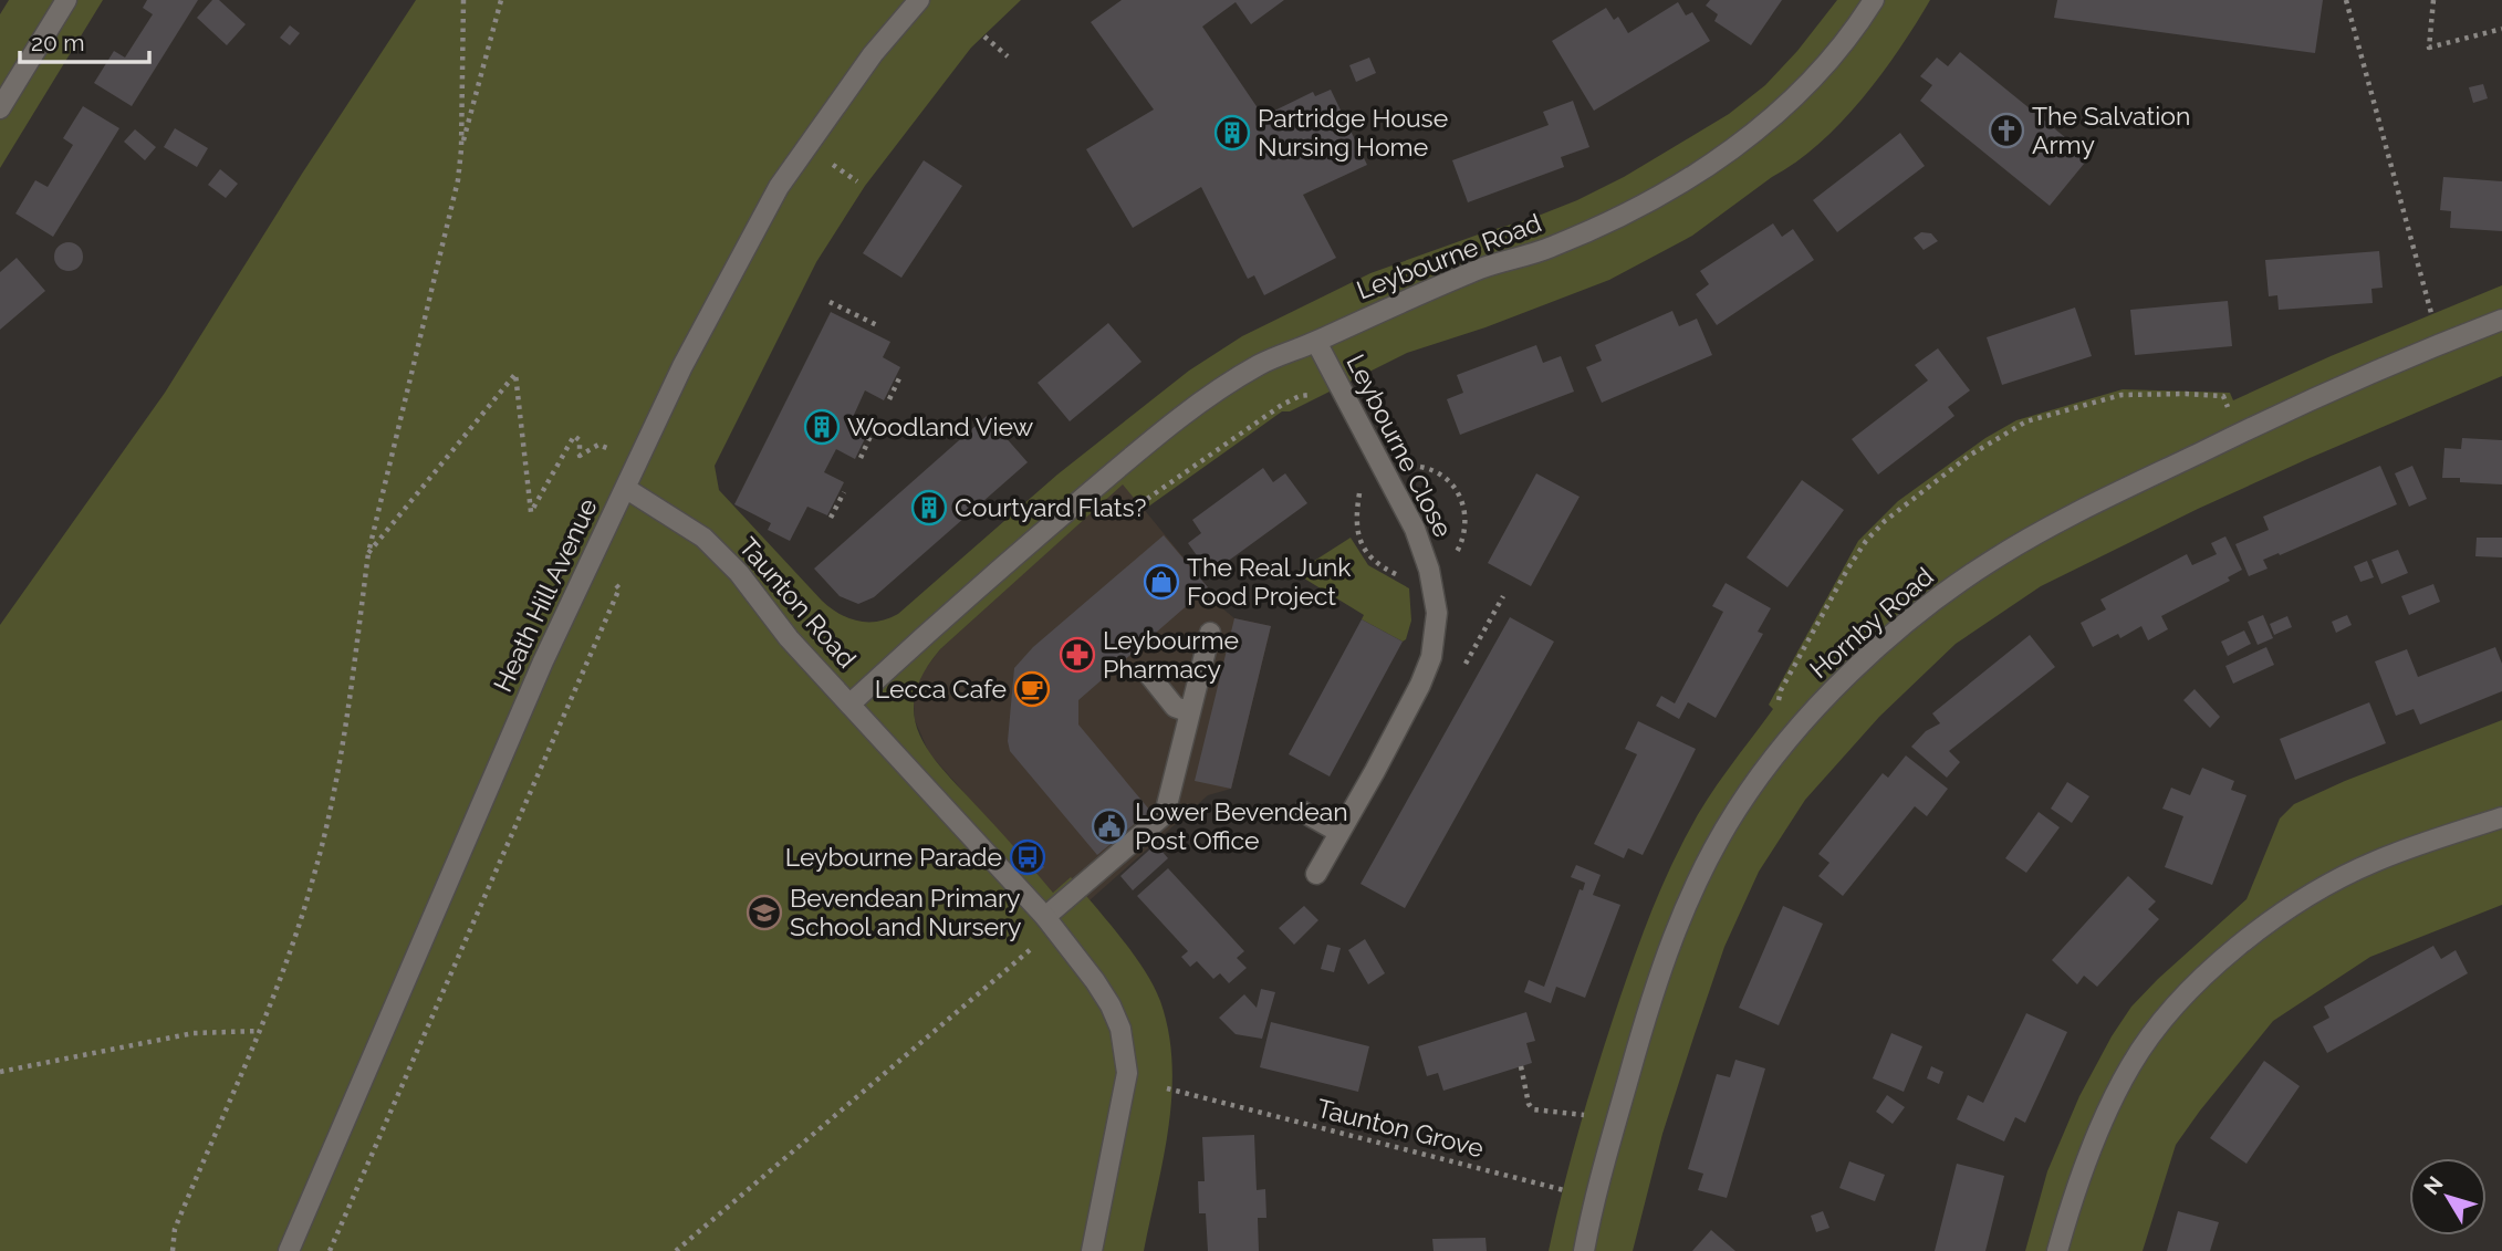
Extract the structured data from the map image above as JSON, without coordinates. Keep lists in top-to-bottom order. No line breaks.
{"streets":{"street":["Leybourne Road","Leybourne Close","Heath Hill Avenue","Taunton Road","Hornby Road"],"path":["Taunton Grove"]},"crossings":[["Leybourne Road","Leybourne Close"],["Leybourne Road","Taunton Road"],["Heath Hill Avenue","Taunton Road"],["Hornby Road","Taunton Grove"]],"places":{"church":["The Salvation Army"],"building":["Partridge House Nursing Home","Woodland View","Courtyard Flats?"],"shop":["The Real Junk Food Project"],"pharmacy":["Leybourme Pharmacy"],"cafe":["Lecca Cafe"],"public building":["Lower Bevendean Post Office"],"bus stop":["Leybourne Parade"],"school or university":["Bevendean Primary School and Nursery"]},"scale_bar":"20 m","north":"top left"}
